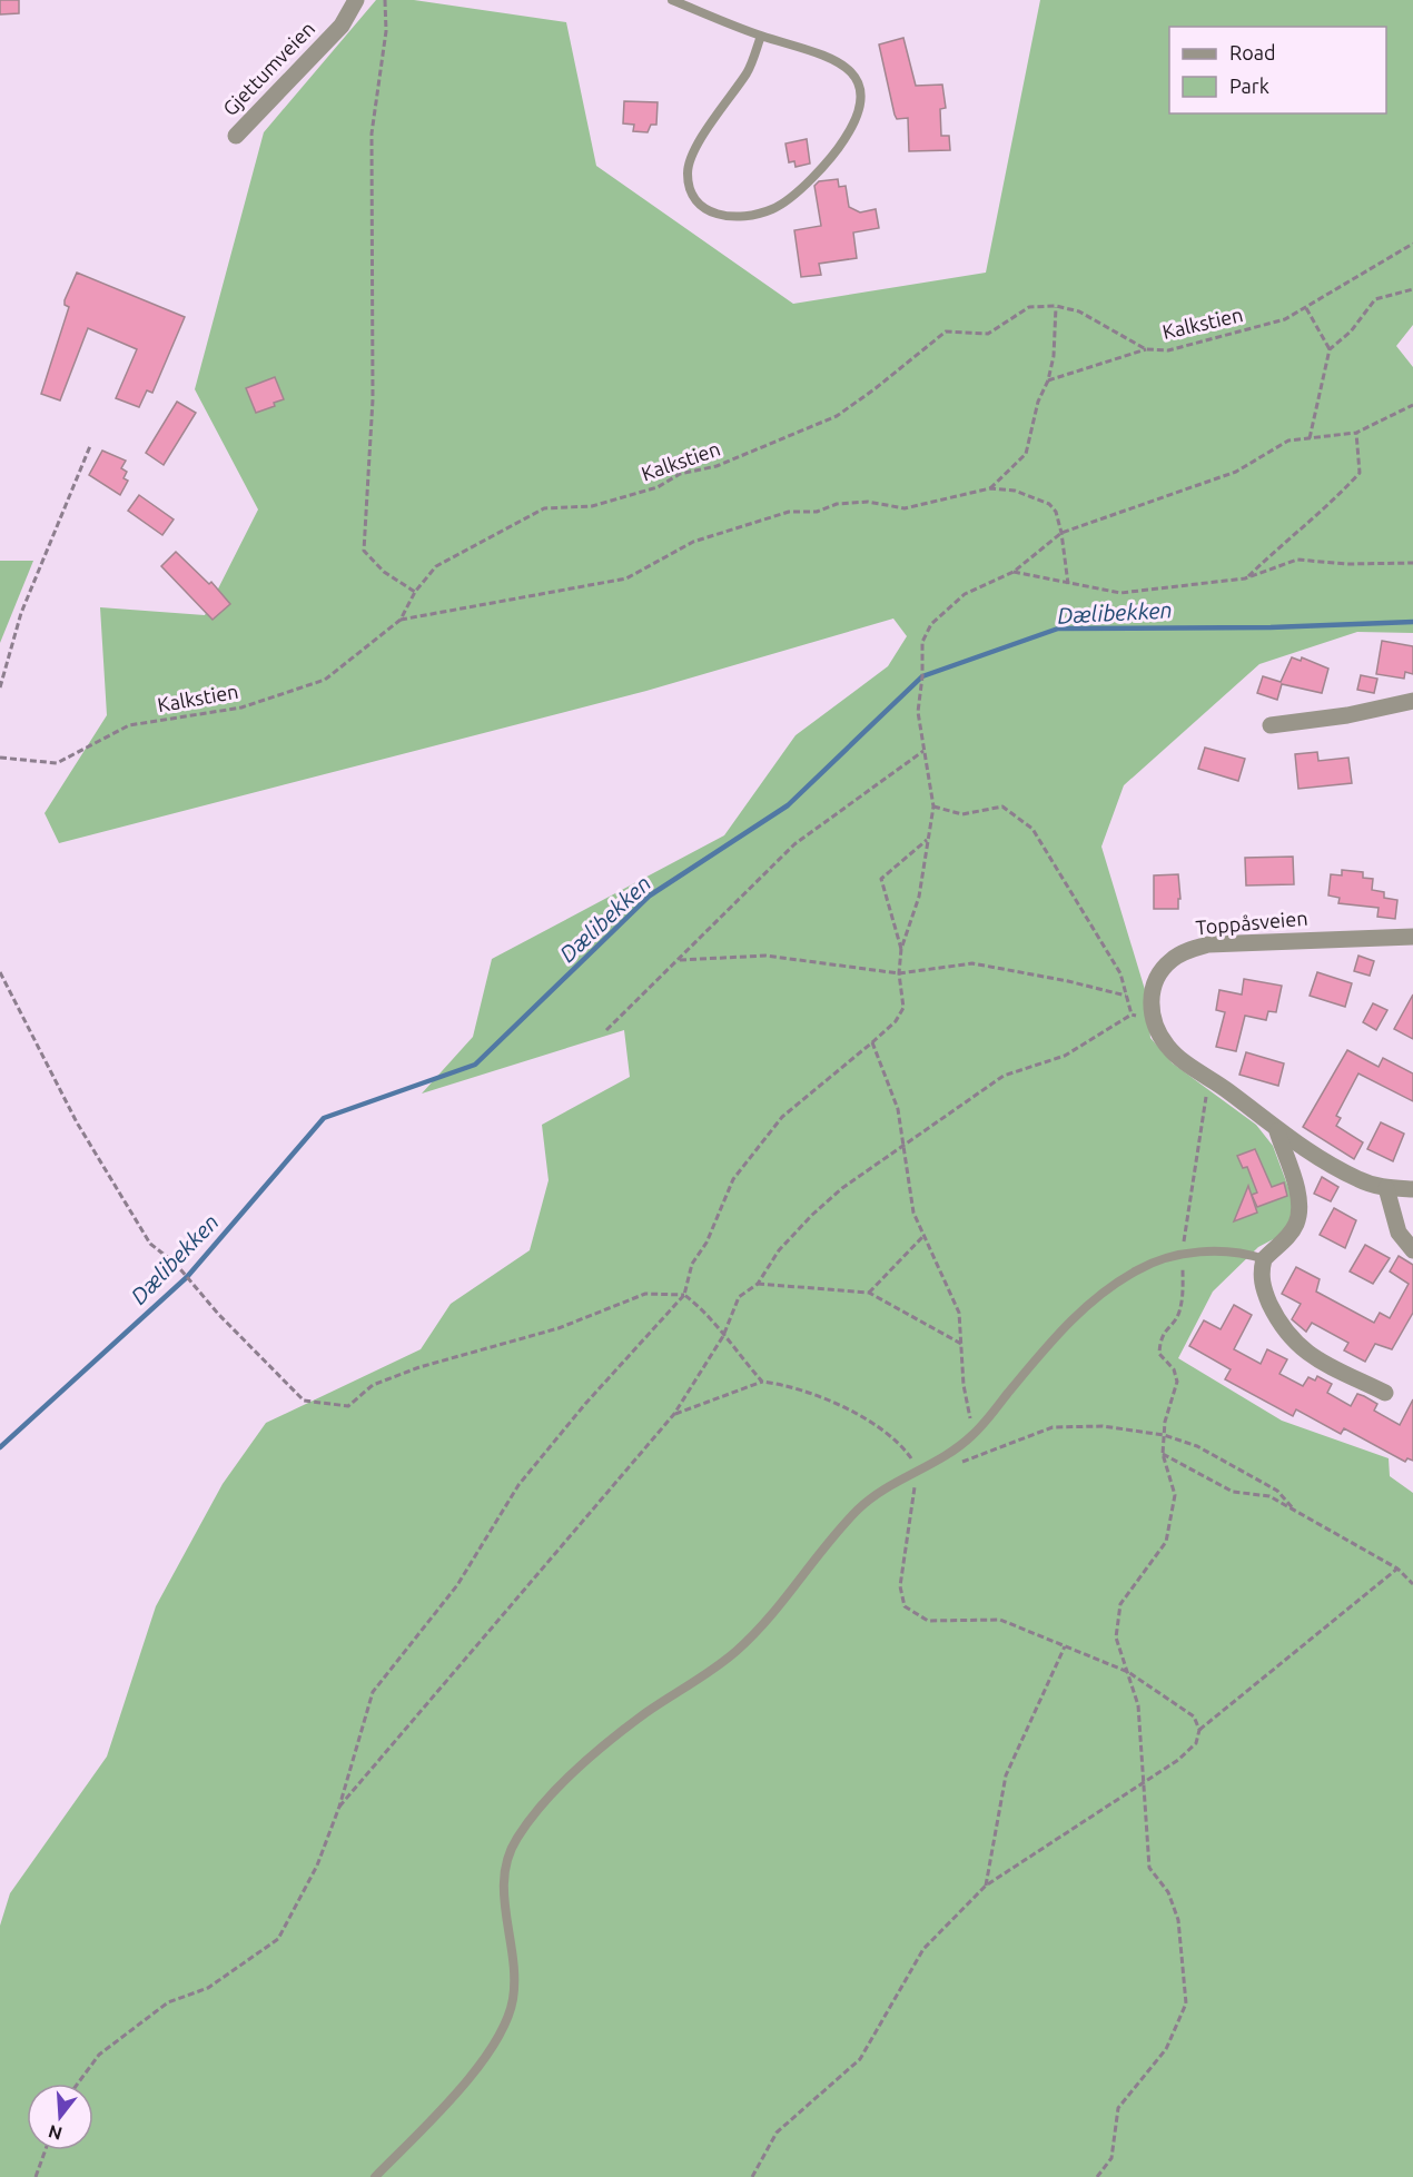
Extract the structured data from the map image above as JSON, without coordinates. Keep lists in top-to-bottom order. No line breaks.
{"streets":{"street":["Gjettumveien","Toppåsveien"],"path":["Kalkstien"]},"water":["Dælibekken"],"legend":["Road","Park"],"north":"bottom"}
